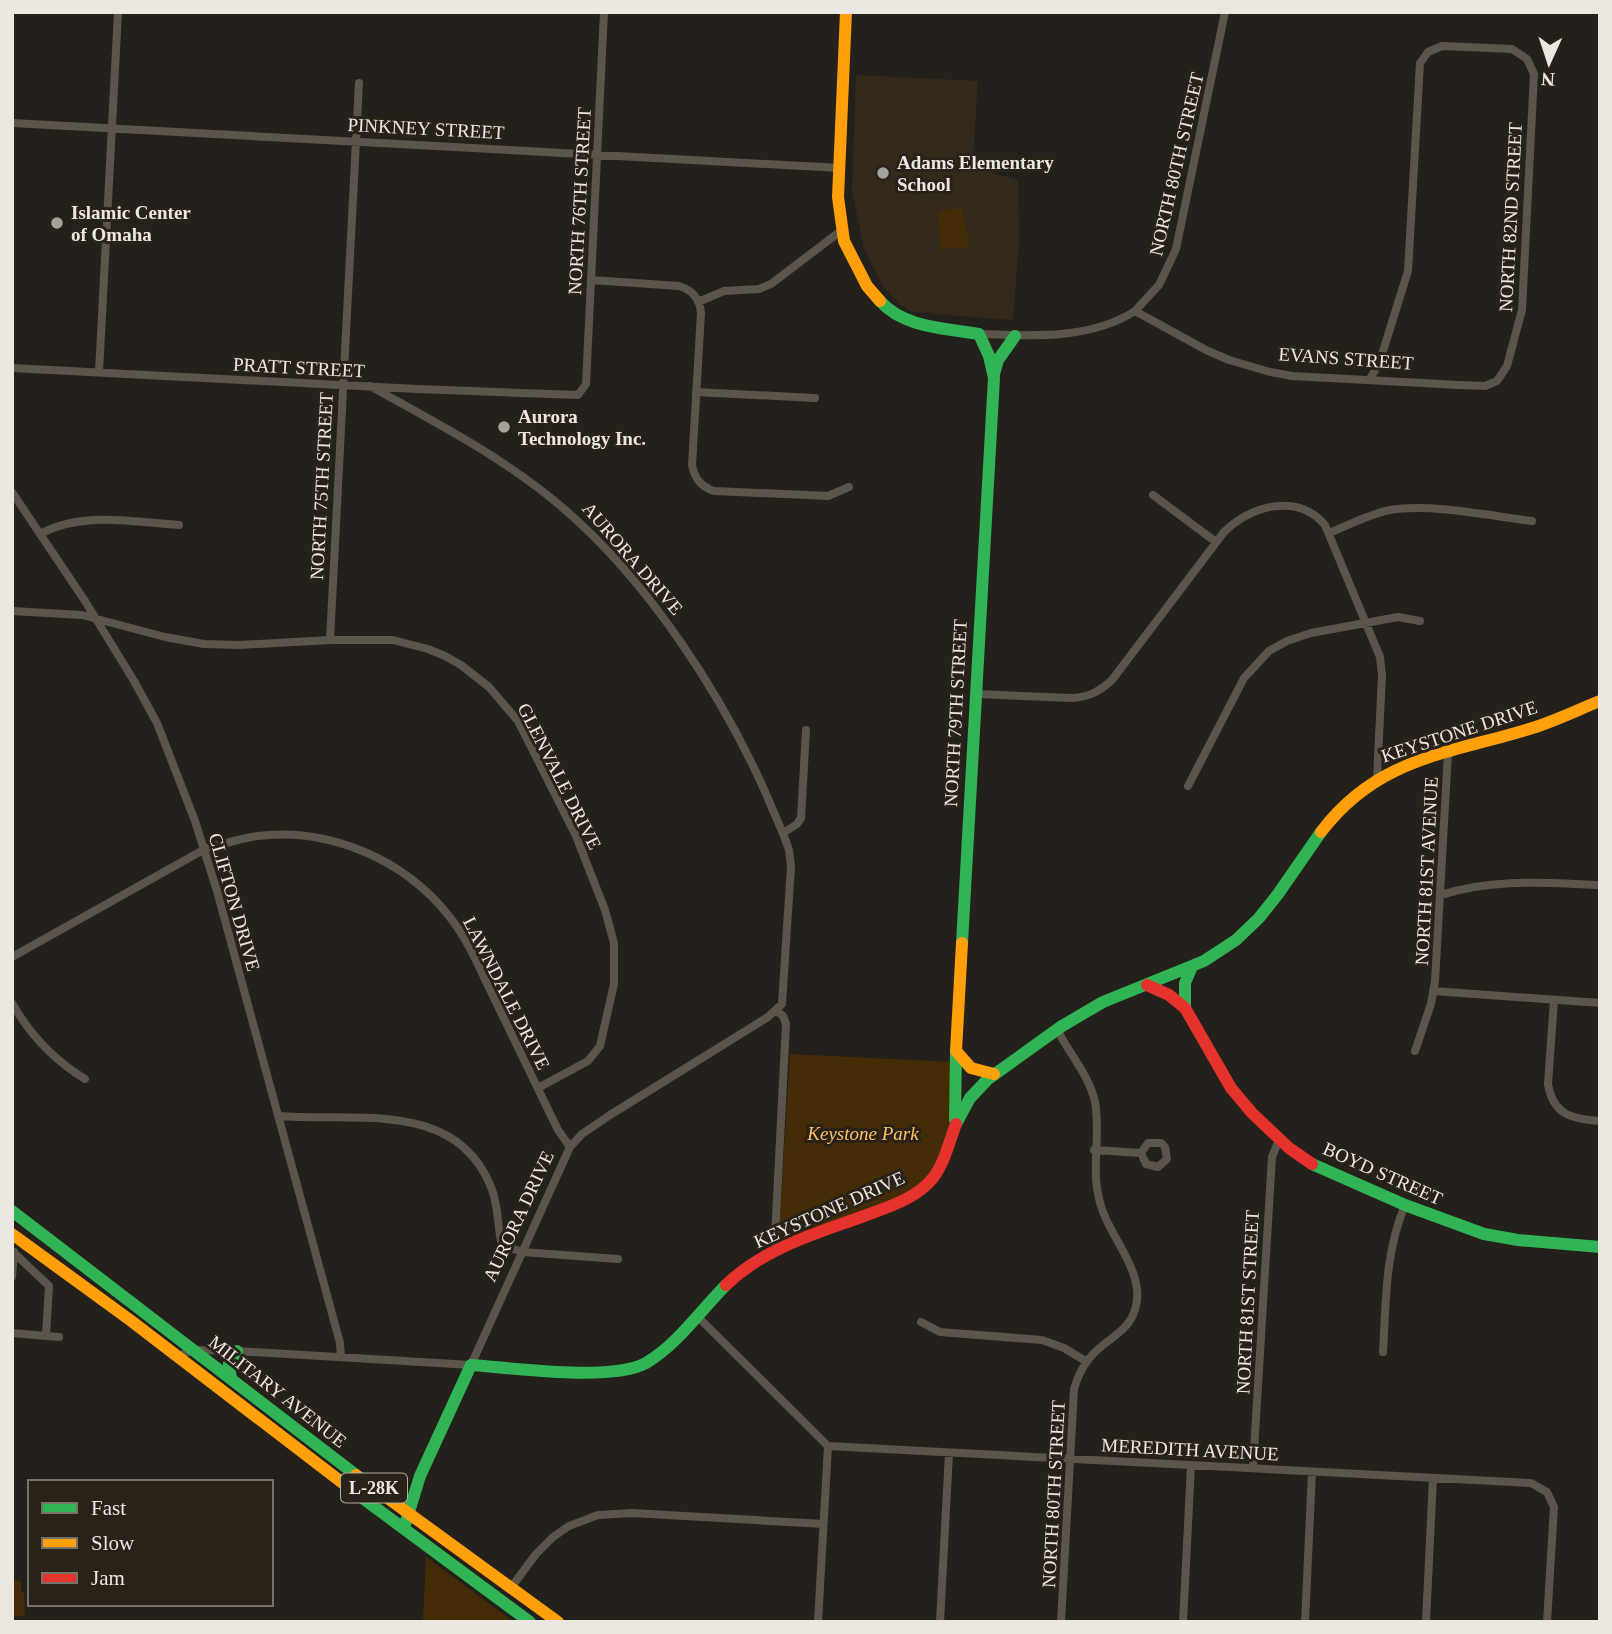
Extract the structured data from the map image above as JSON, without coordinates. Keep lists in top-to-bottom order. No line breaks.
{"streets":{"street":["PINKNEY STREET","NORTH 80TH STREET","NORTH 76TH STREET","NORTH 82ND STREET","EVANS STREET","PRATT STREET","NORTH 75TH STREET","AURORA DRIVE","NORTH 79TH STREET","KEYSTONE DRIVE","GLENVALE DRIVE","NORTH 81ST AVENUE","CLIFTON DRIVE","LAWNDALE DRIVE","BOYD STREET","NORTH 81ST STREET","MILITARY AVENUE","MEREDITH AVENUE","L-28K"]},"crossings":[["PINKNEY STREET","NORTH 76TH STREET"],["PINKNEY STREET","NORTH 75TH STREET"],["NORTH 80TH STREET","EVANS STREET"],["NORTH 80TH STREET","KEYSTONE DRIVE"],["NORTH 80TH STREET","MEREDITH AVENUE"],["NORTH 76TH STREET","PRATT STREET"],["NORTH 82ND STREET","EVANS STREET"],["PRATT STREET","NORTH 75TH STREET"],["PRATT STREET","AURORA DRIVE"],["NORTH 75TH STREET","GLENVALE DRIVE"],["AURORA DRIVE","KEYSTONE DRIVE"],["AURORA DRIVE","LAWNDALE DRIVE"],["AURORA DRIVE","MILITARY AVENUE"],["NORTH 79TH STREET","KEYSTONE DRIVE"],["KEYSTONE DRIVE","NORTH 81ST AVENUE"],["KEYSTONE DRIVE","CLIFTON DRIVE"],["KEYSTONE DRIVE","BOYD STREET"],["KEYSTONE DRIVE","MILITARY AVENUE"],["GLENVALE DRIVE","CLIFTON DRIVE"],["GLENVALE DRIVE","LAWNDALE DRIVE"],["CLIFTON DRIVE","LAWNDALE DRIVE"],["BOYD STREET","NORTH 81ST STREET"],["NORTH 81ST STREET","MEREDITH AVENUE"]],"parks":["Keystone Park"],"places":["Adams Elementary School","Islamic Center of Omaha","Aurora Technology Inc."],"legend":["Fast","Slow","Jam"],"north":"bottom"}
